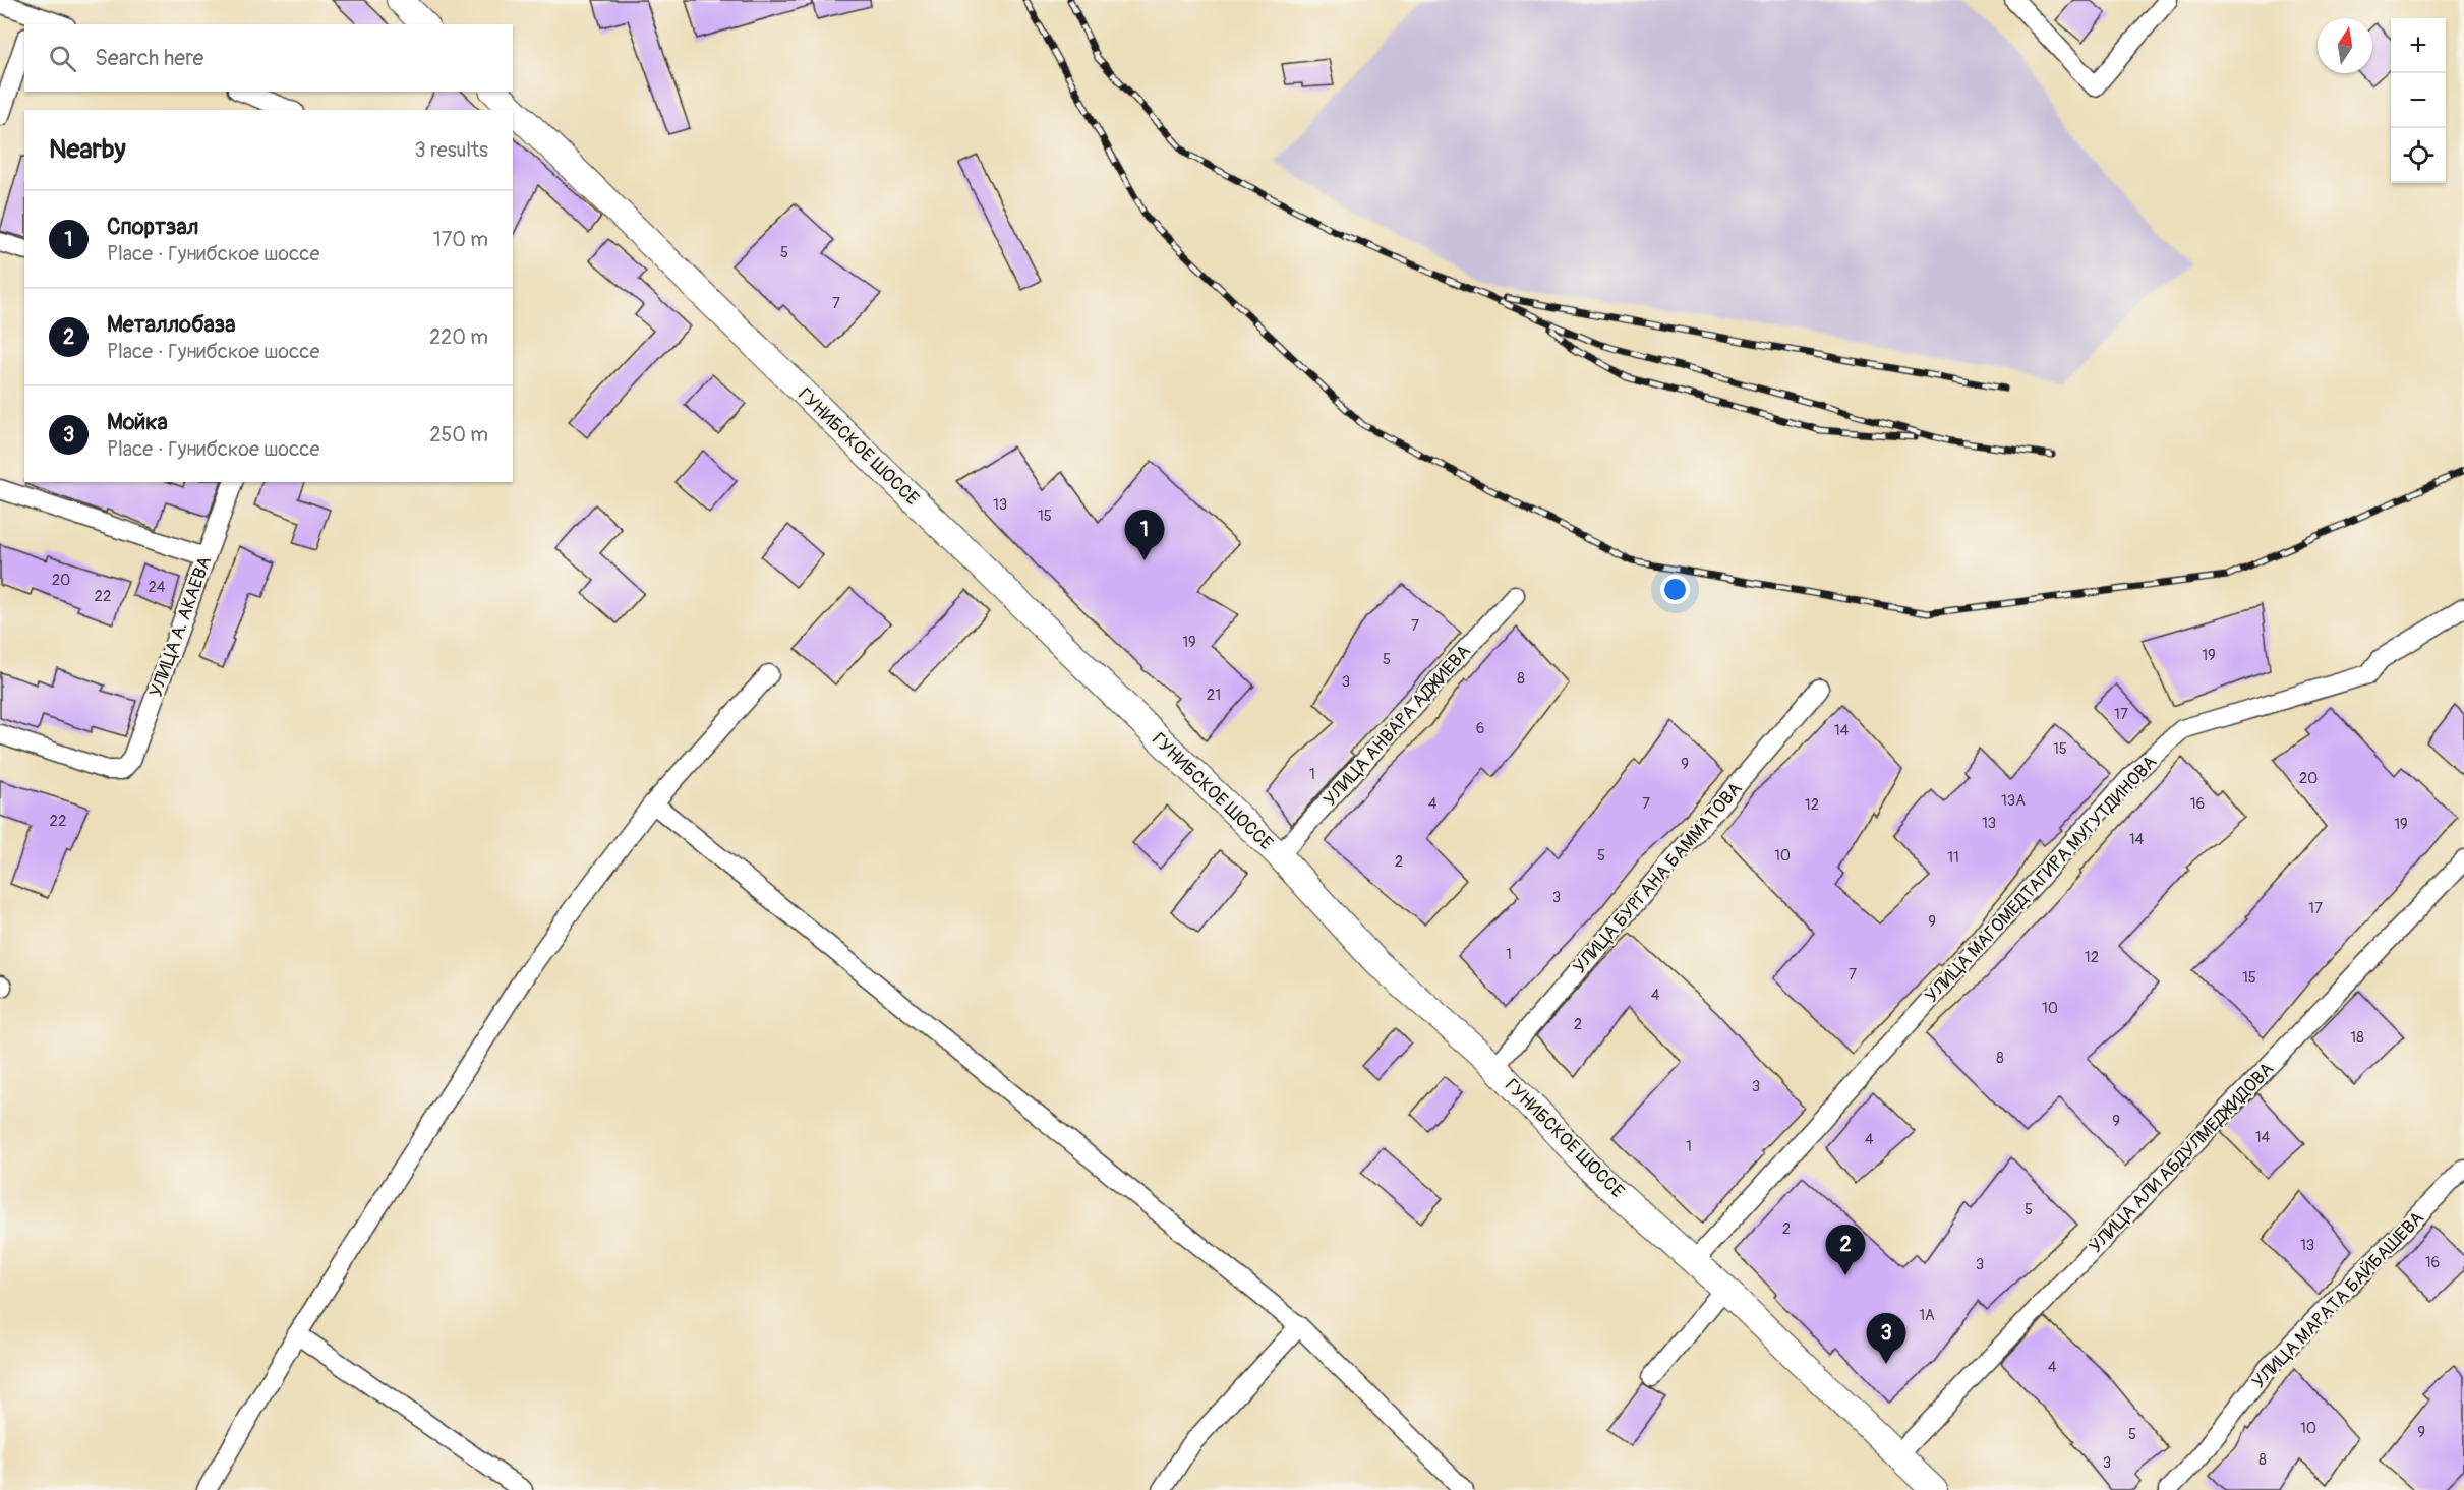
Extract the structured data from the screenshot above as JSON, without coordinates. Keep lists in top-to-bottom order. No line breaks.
{"streets":{"main road":["ГУНИБСКОЕ ШОССЕ"],"street":["УЛИЦА А. АКАЕВА","УЛИЦА АНВАРА АДЖИЕВА","УЛИЦА БУРГАНА БАММАТОВА","УЛИЦА МАГОМЕДТАГИРА МУГУТДИНОВА","УЛИЦА АЛИ АБДУЛМЕДЖИДОВА","УЛИЦА МАРАТА БАЙБАШЕВА"]},"crossings":[["ГУНИБСКОЕ ШОССЕ","УЛИЦА АНВАРА АДЖИЕВА"],["ГУНИБСКОЕ ШОССЕ","УЛИЦА БУРГАНА БАММАТОВА"],["ГУНИБСКОЕ ШОССЕ","УЛИЦА МАГОМЕДТАГИРА МУГУТДИНОВА"],["ГУНИБСКОЕ ШОССЕ","УЛИЦА АЛИ АБДУЛМЕДЖИДОВА"]],"house_numbers":["5","7","13","15","20","24","22","7","19","19","5","8","3","21","17","6","14","15","9","1","20","13А","4","7","16","12","22","13","19","14","5","10","11","2","3","17","9","1","12","7","15","4","10","2","18","8","3","9","14","4","1","5","2","13","16","3","1А","4","10","9","5","8","3"],"north":"top","page":{"map_buttons":["+","−"],"search":"Search here","heading":["Nearby","3 results"],"list":[{"mark":"1","name":"Спортзал","note":"Place · Гунибское шоссе","value":"170 m"},{"mark":"2","name":"Металлобаза","note":"Place · Гунибское шоссе","value":"220 m"},{"mark":"3","name":"Мойка","note":"Place · Гунибское шоссе","value":"250 m"}],"pins":["1","2","3"]}}
